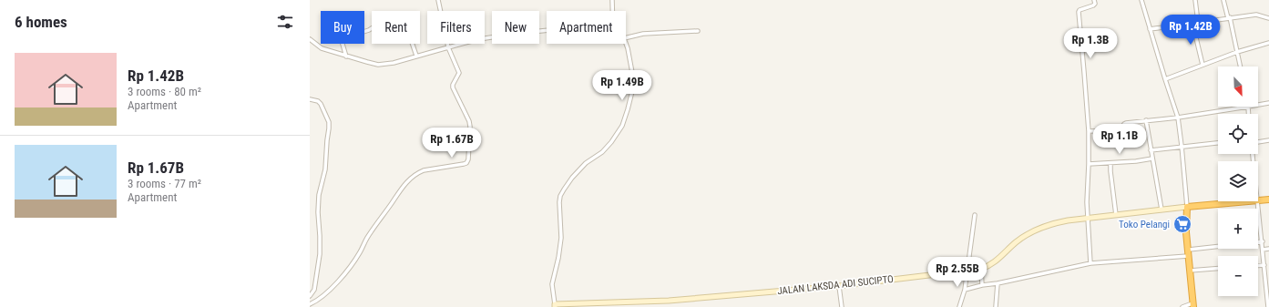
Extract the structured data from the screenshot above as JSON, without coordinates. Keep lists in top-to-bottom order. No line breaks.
{"streets":{"street":["JALAN LAKSDA ADI SUCIPTO"]},"places":{"supermarket":["Toko Pelangi"]},"north":"bottom right","page":{"heading":"6 homes","chip":["Buy","Rent","Filters","New","Apartment"],"price":["Rp 1.42B","Rp 1.3B","Rp 1.49B","Rp 1.1B","Rp 1.67B","Rp 2.55B"],"list":[{"name":"Rp 1.42B","note":"3 rooms · 80 m² · Apartment"},{"name":"Rp 1.67B","note":"3 rooms · 77 m² · Apartment"}],"map_buttons":["+","−"]}}
